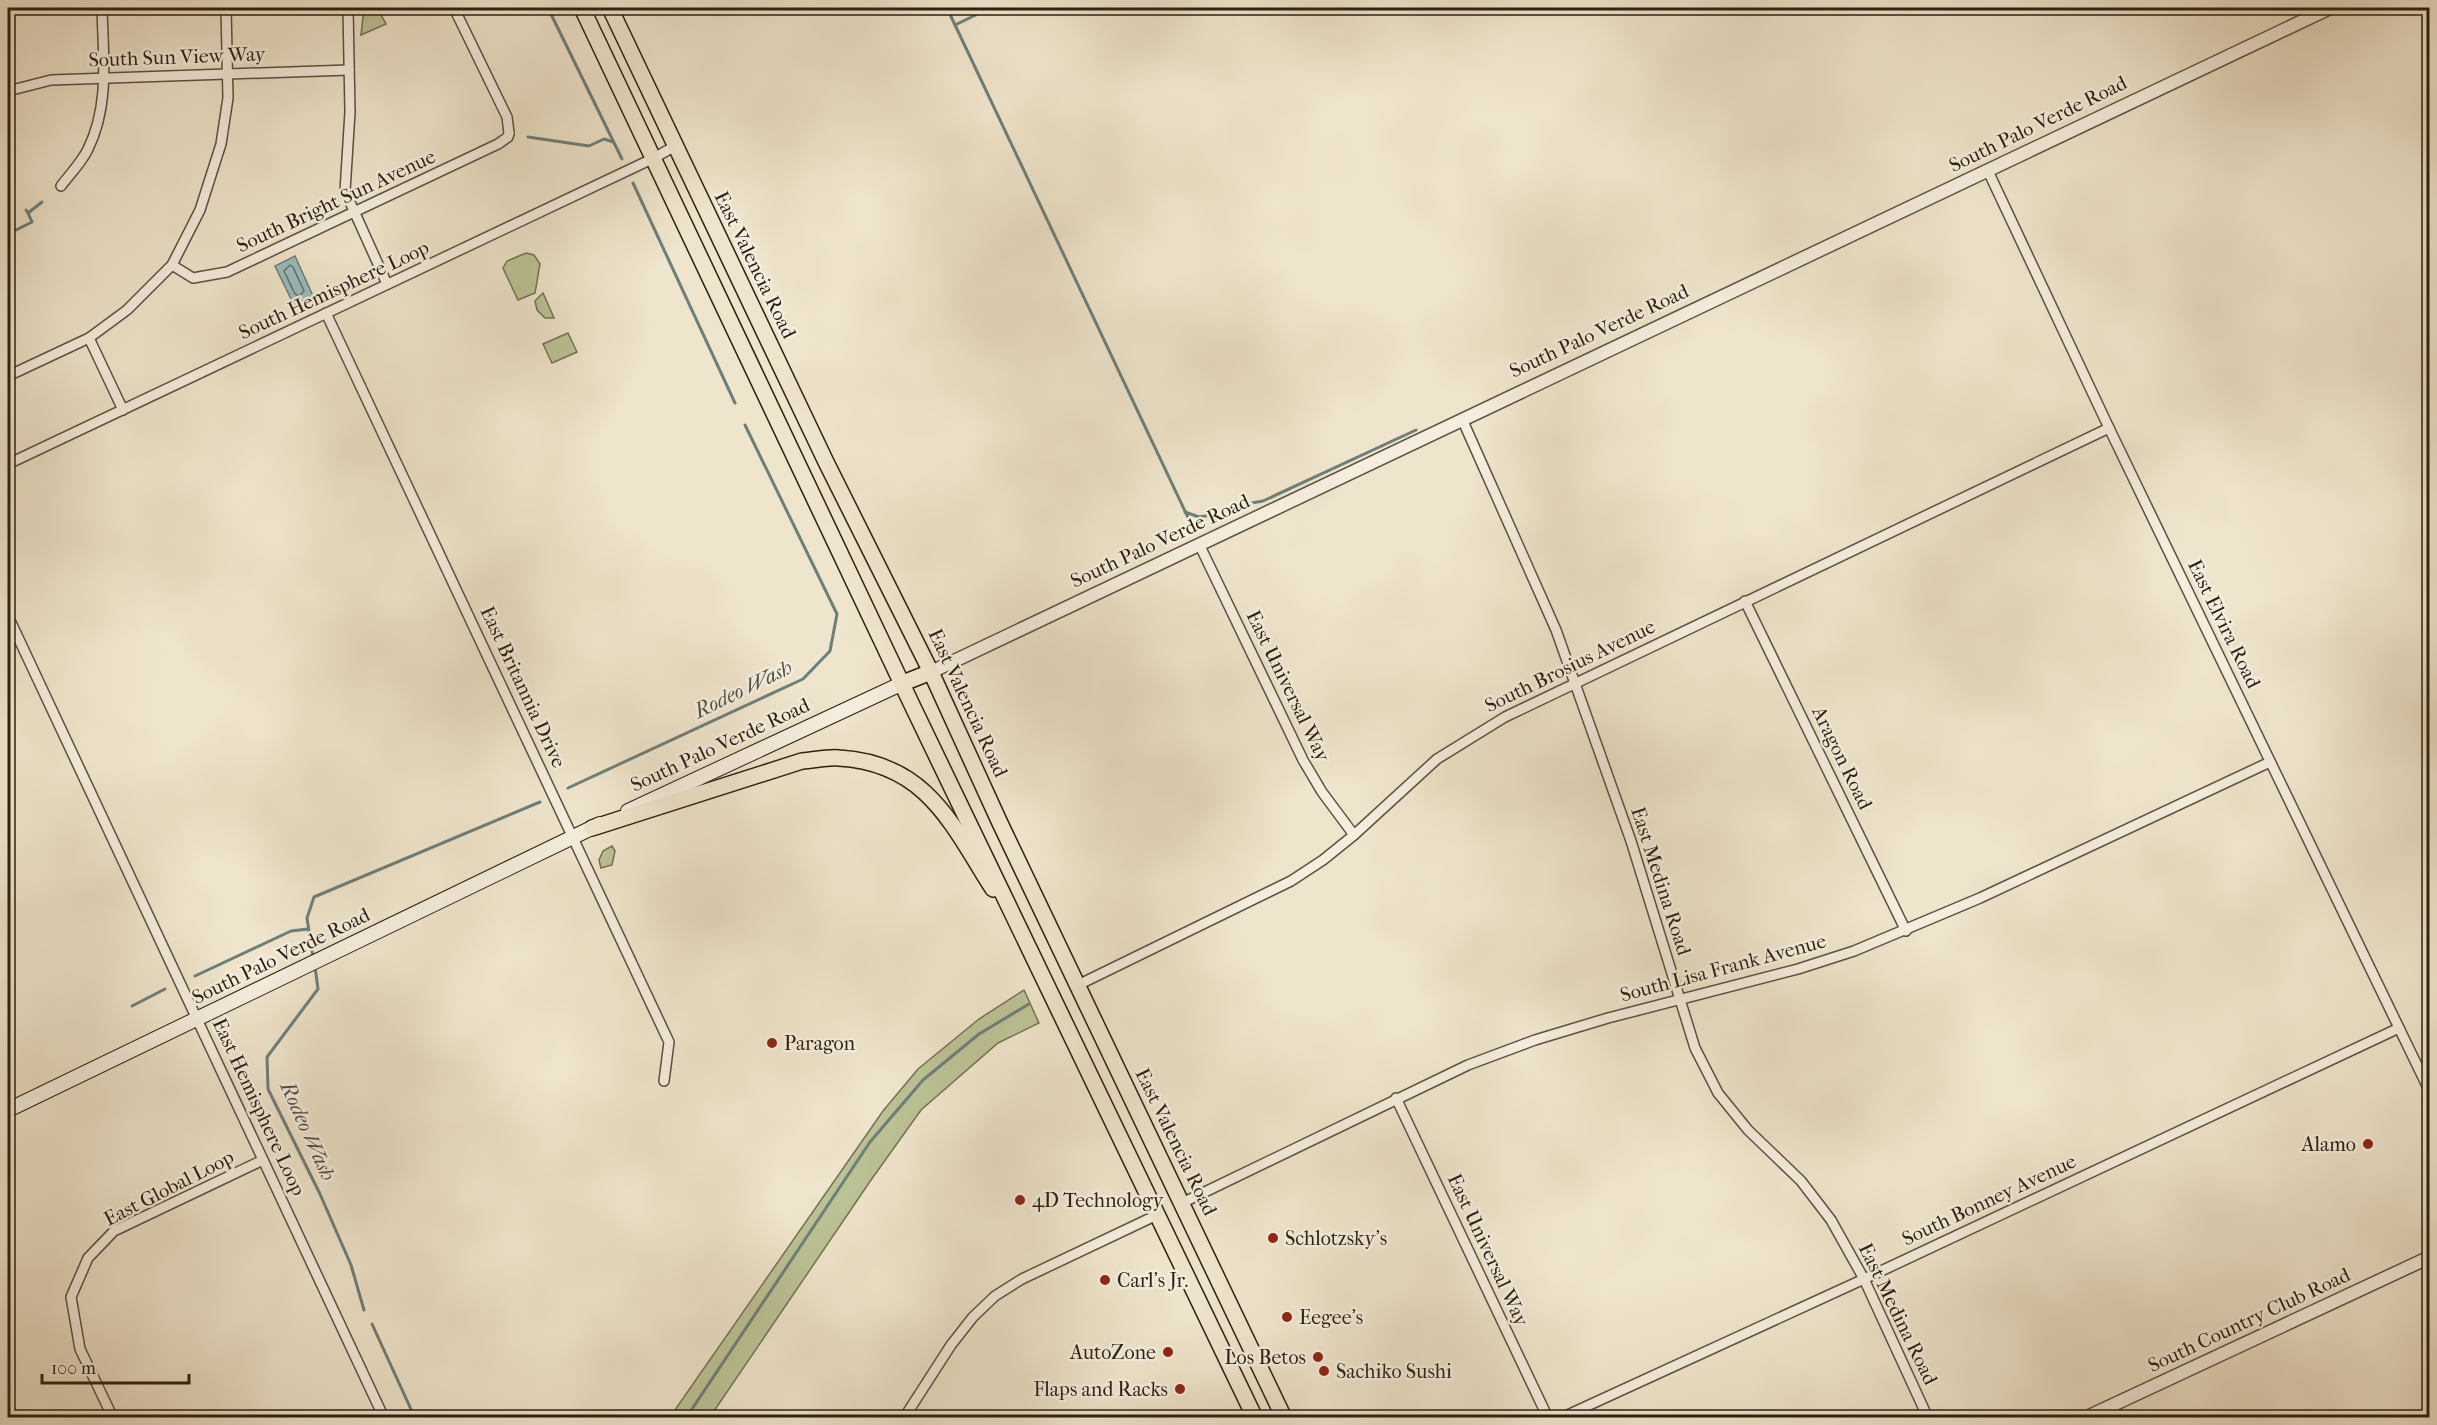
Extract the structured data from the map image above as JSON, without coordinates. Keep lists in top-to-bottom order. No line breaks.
{"streets":{"main road":["South Palo Verde Road","East Valencia Road"],"street":["South Sun View Way","South Bright Sun Avenue","South Hemisphere Loop","East Elvira Road","South Brosius Avenue","East Universal Way","East Britannia Drive","Aragon Road","East Medina Road","South Lisa Frank Avenue","East Hemisphere Loop","East Global Loop","South Bonney Avenue","South Country Club Road"]},"crossings":[["South Palo Verde Road","East Valencia Road"],["South Palo Verde Road","East Elvira Road"],["South Palo Verde Road","East Universal Way"],["South Palo Verde Road","East Britannia Drive"],["South Palo Verde Road","East Medina Road"],["South Palo Verde Road","East Hemisphere Loop"],["East Valencia Road","South Hemisphere Loop"],["East Valencia Road","South Brosius Avenue"],["East Valencia Road","South Lisa Frank Avenue"],["South Hemisphere Loop","East Britannia Drive"],["East Elvira Road","South Brosius Avenue"],["East Elvira Road","South Lisa Frank Avenue"],["East Elvira Road","South Bonney Avenue"],["South Brosius Avenue","East Universal Way"],["South Brosius Avenue","Aragon Road"],["South Brosius Avenue","East Medina Road"],["East Universal Way","South Lisa Frank Avenue"],["Aragon Road","South Lisa Frank Avenue"],["East Medina Road","South Lisa Frank Avenue"],["East Medina Road","South Bonney Avenue"],["East Hemisphere Loop","East Global Loop"]],"water":["Rodeo Wash"],"places":["Paragon","Alamo","4D Technology","Schlotzsky's","Carl's Jr.","Eegee's","AutoZone","Los Betos","Sachiko Sushi","Flaps and Racks"],"scale_bar":"100 m"}
